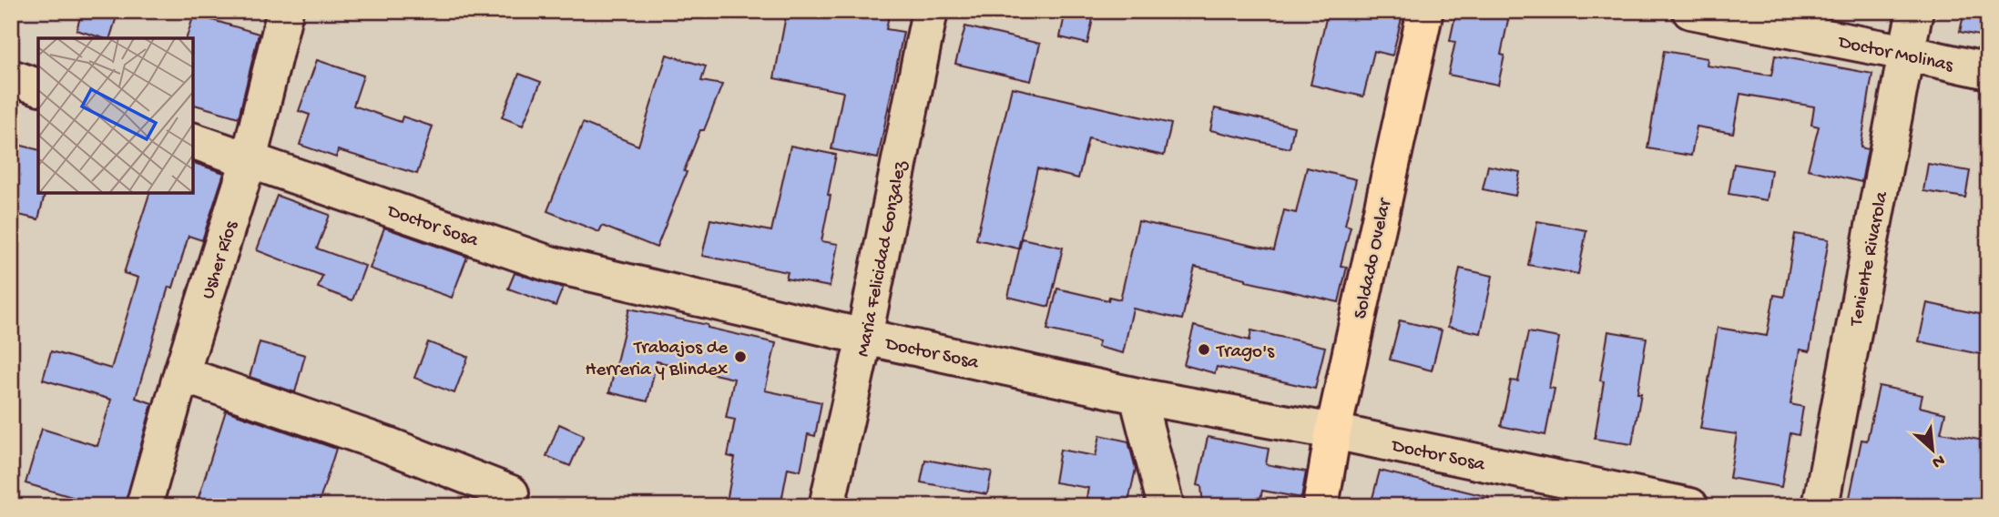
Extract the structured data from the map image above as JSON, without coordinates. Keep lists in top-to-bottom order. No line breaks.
{"streets":{"main road":["Soldado Ovelar"],"street":["Doctor Molinas","Doctor Sosa","Maria Felicidad Gonzalez","Teniente Rivarola","Usher Ríos"]},"crossings":[["Doctor Molinas","Teniente Rivarola"],["Doctor Sosa","Maria Felicidad Gonzalez"],["Doctor Sosa","Soldado Ovelar"],["Doctor Sosa","Usher Ríos"]],"places":["Trago's","Trabajos de Herreria y Blindex"],"north":"bottom right"}
